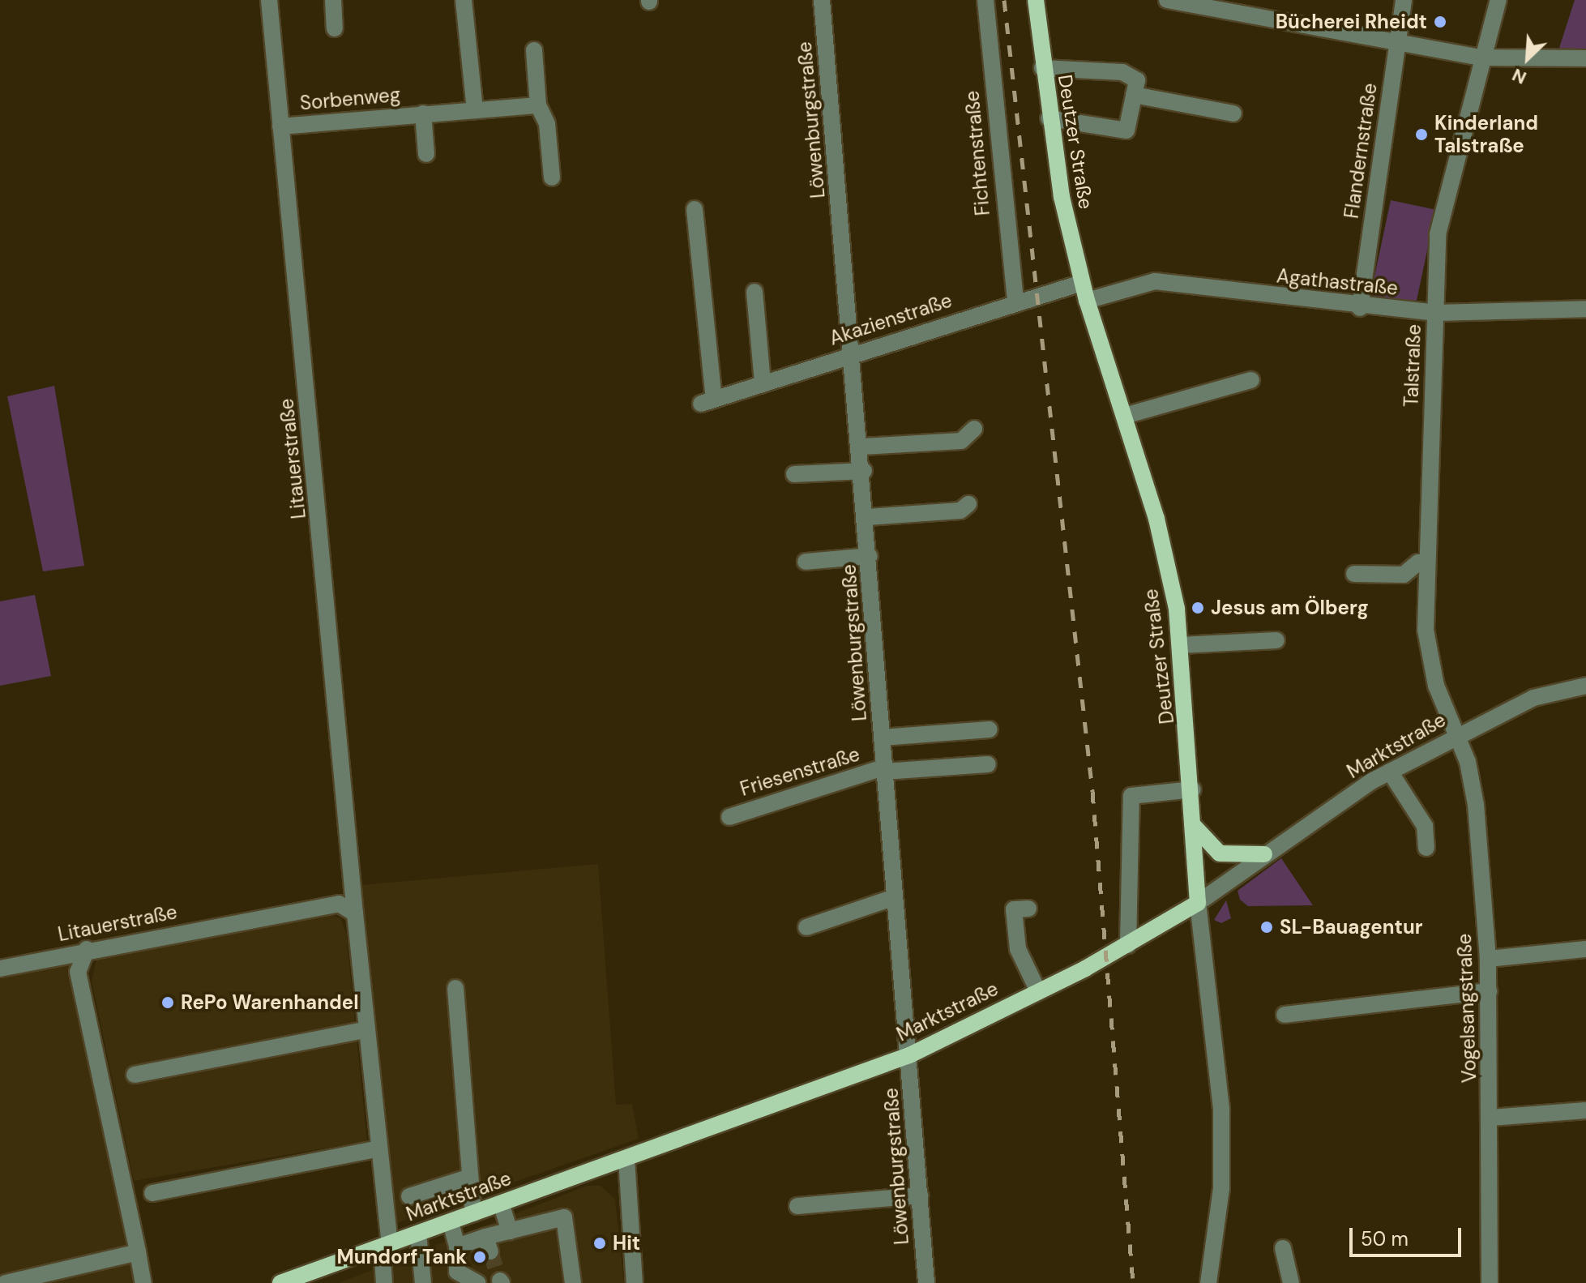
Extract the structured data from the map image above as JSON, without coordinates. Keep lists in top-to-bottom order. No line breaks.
{"streets":{"main road":["Deutzer Straße","Marktstraße"],"street":["Sorbenweg","Löwenburgstraße","Flandernstraße","Fichtenstraße","Agathastraße","Akazienstraße","Talstraße","Litauerstraße","Friesenstraße","Vogelsangstraße"]},"crossings":[["Sorbenweg","Litauerstraße"],["Löwenburgstraße","Akazienstraße"],["Löwenburgstraße","Marktstraße"],["Löwenburgstraße","Friesenstraße"],["Deutzer Straße","Agathastraße"],["Deutzer Straße","Akazienstraße"],["Deutzer Straße","Marktstraße"],["Flandernstraße","Agathastraße"],["Fichtenstraße","Akazienstraße"],["Agathastraße","Talstraße"],["Talstraße","Marktstraße"],["Talstraße","Vogelsangstraße"],["Litauerstraße","Marktstraße"],["Marktstraße","Vogelsangstraße"]],"places":["Bücherei Rheidt","Kinderland Talstraße","Jesus am Ölberg","SL-Bauagentur","RePo Warenhandel","Hit","Mundorf Tank"],"scale_bar":"50 m","north":"bottom left"}
